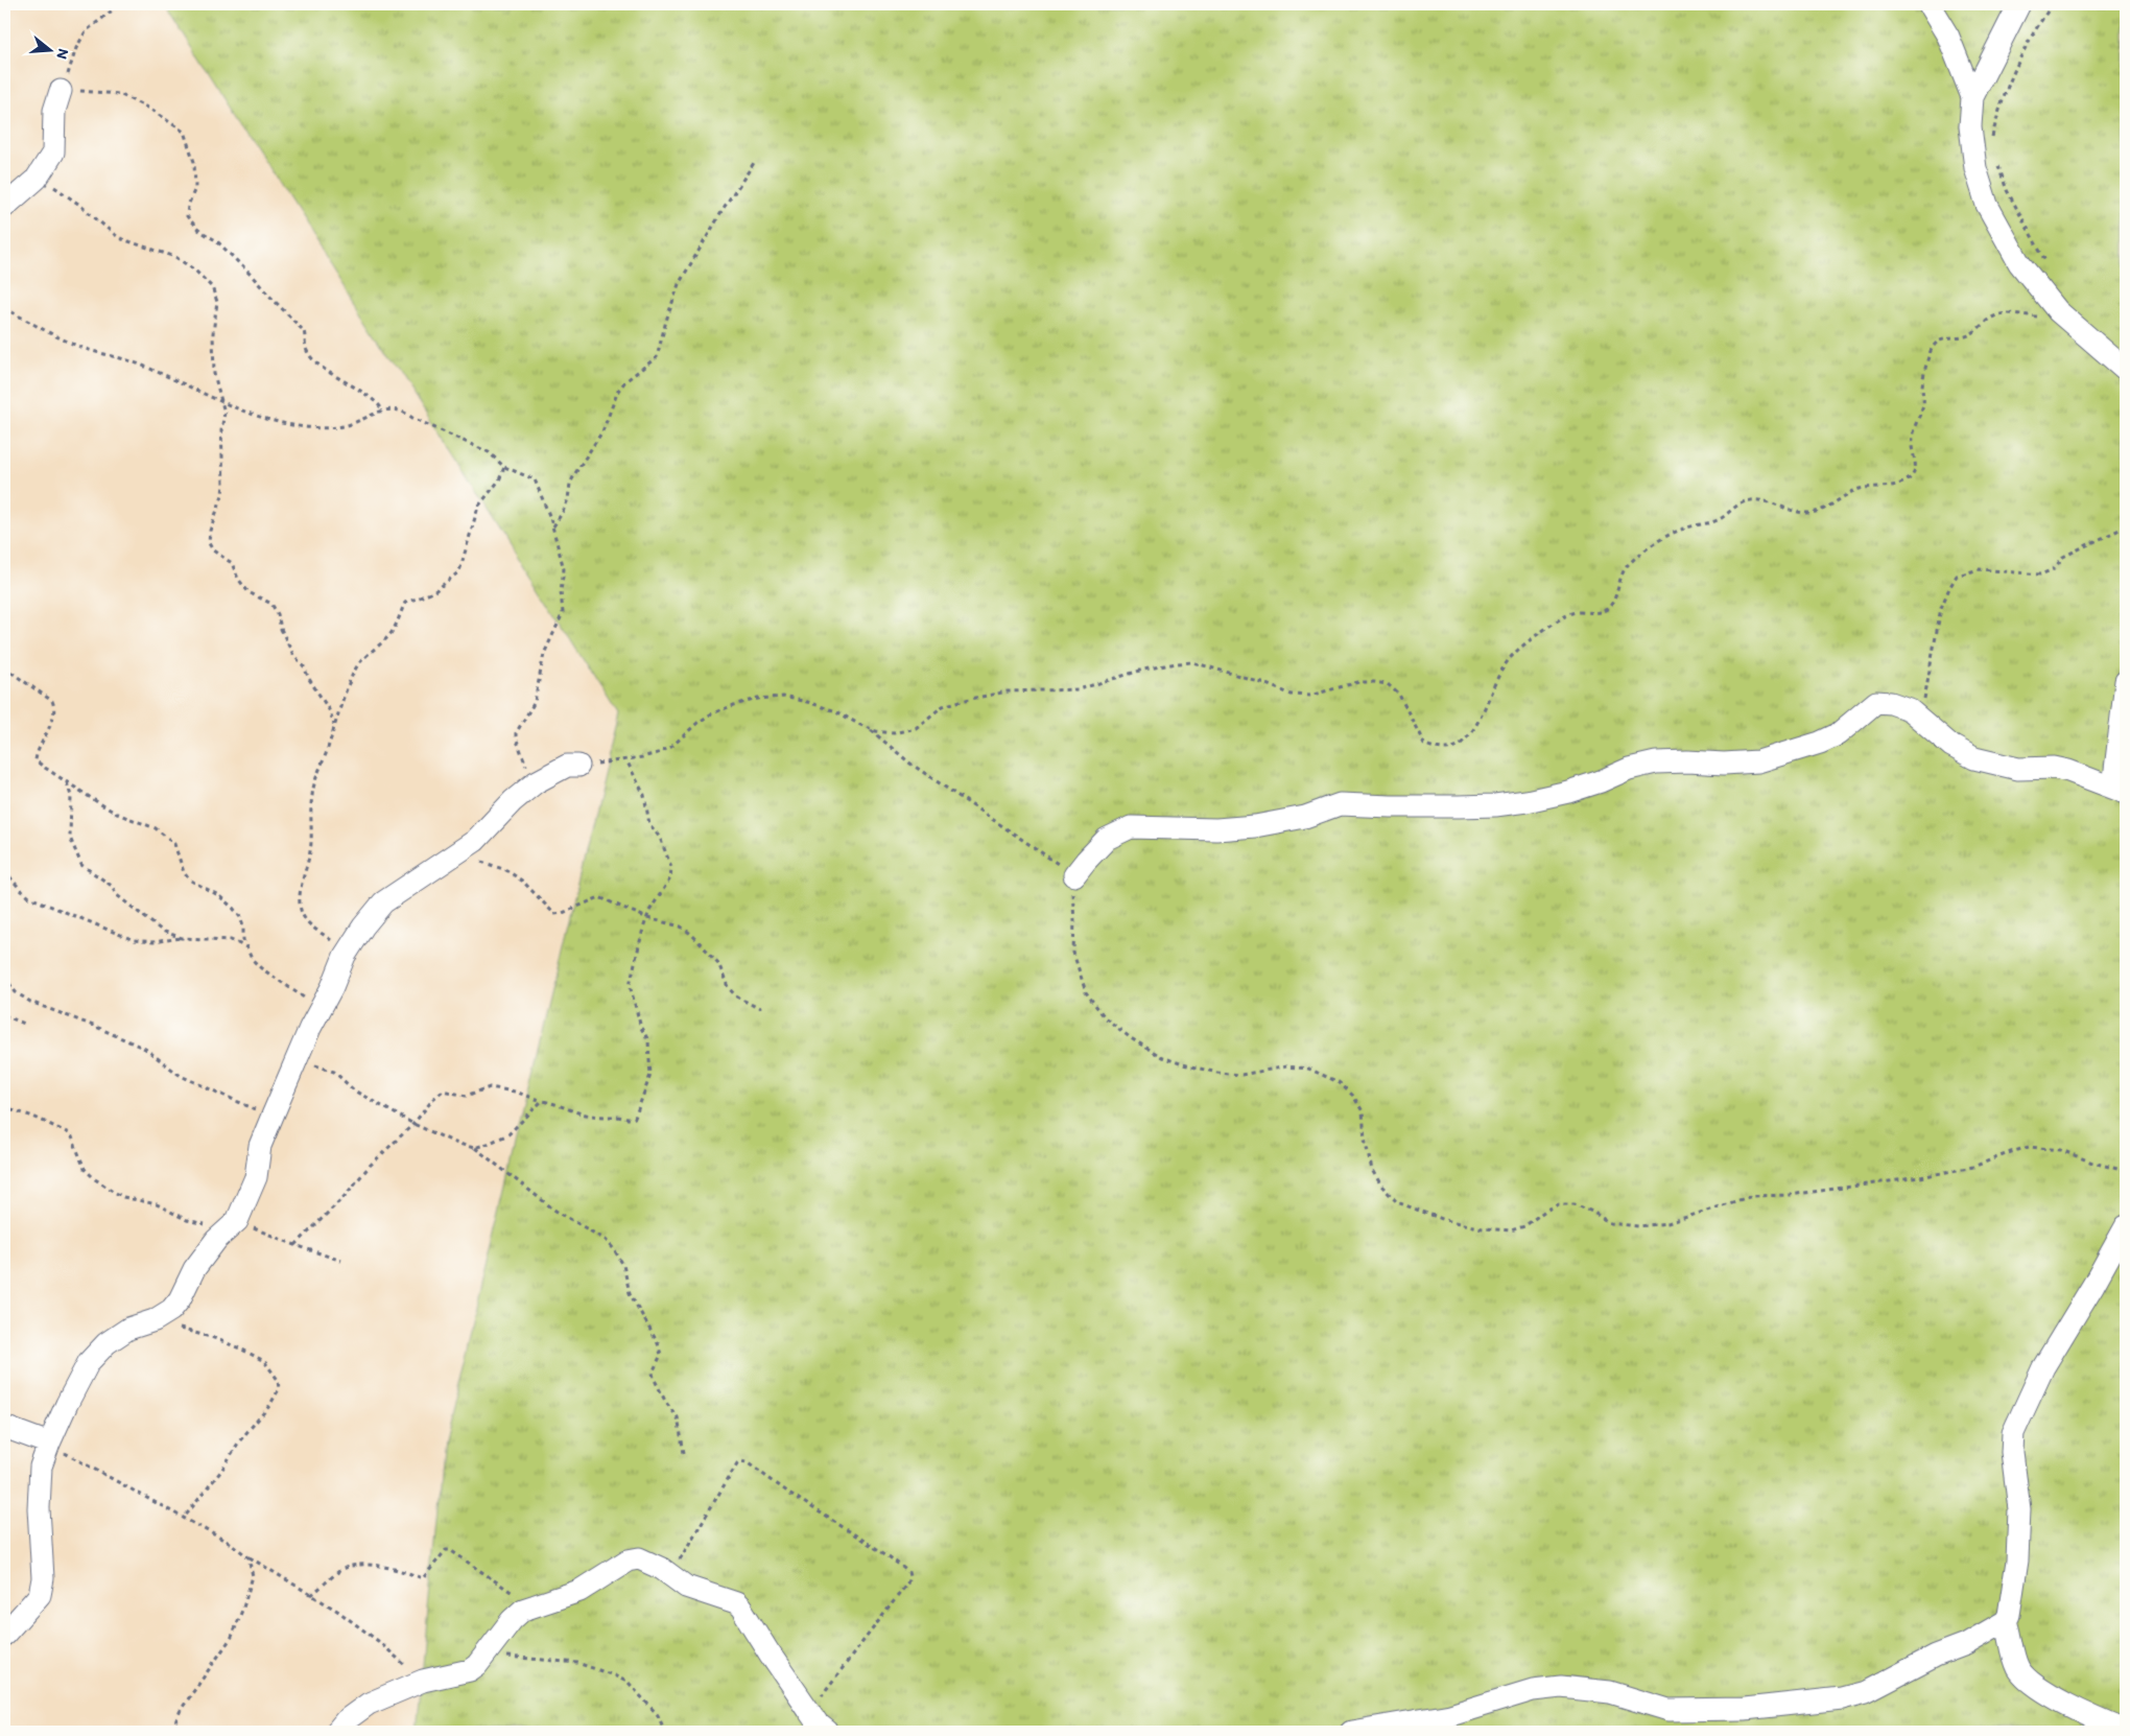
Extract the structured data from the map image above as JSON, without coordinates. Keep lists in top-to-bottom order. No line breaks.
{"north":"right"}
